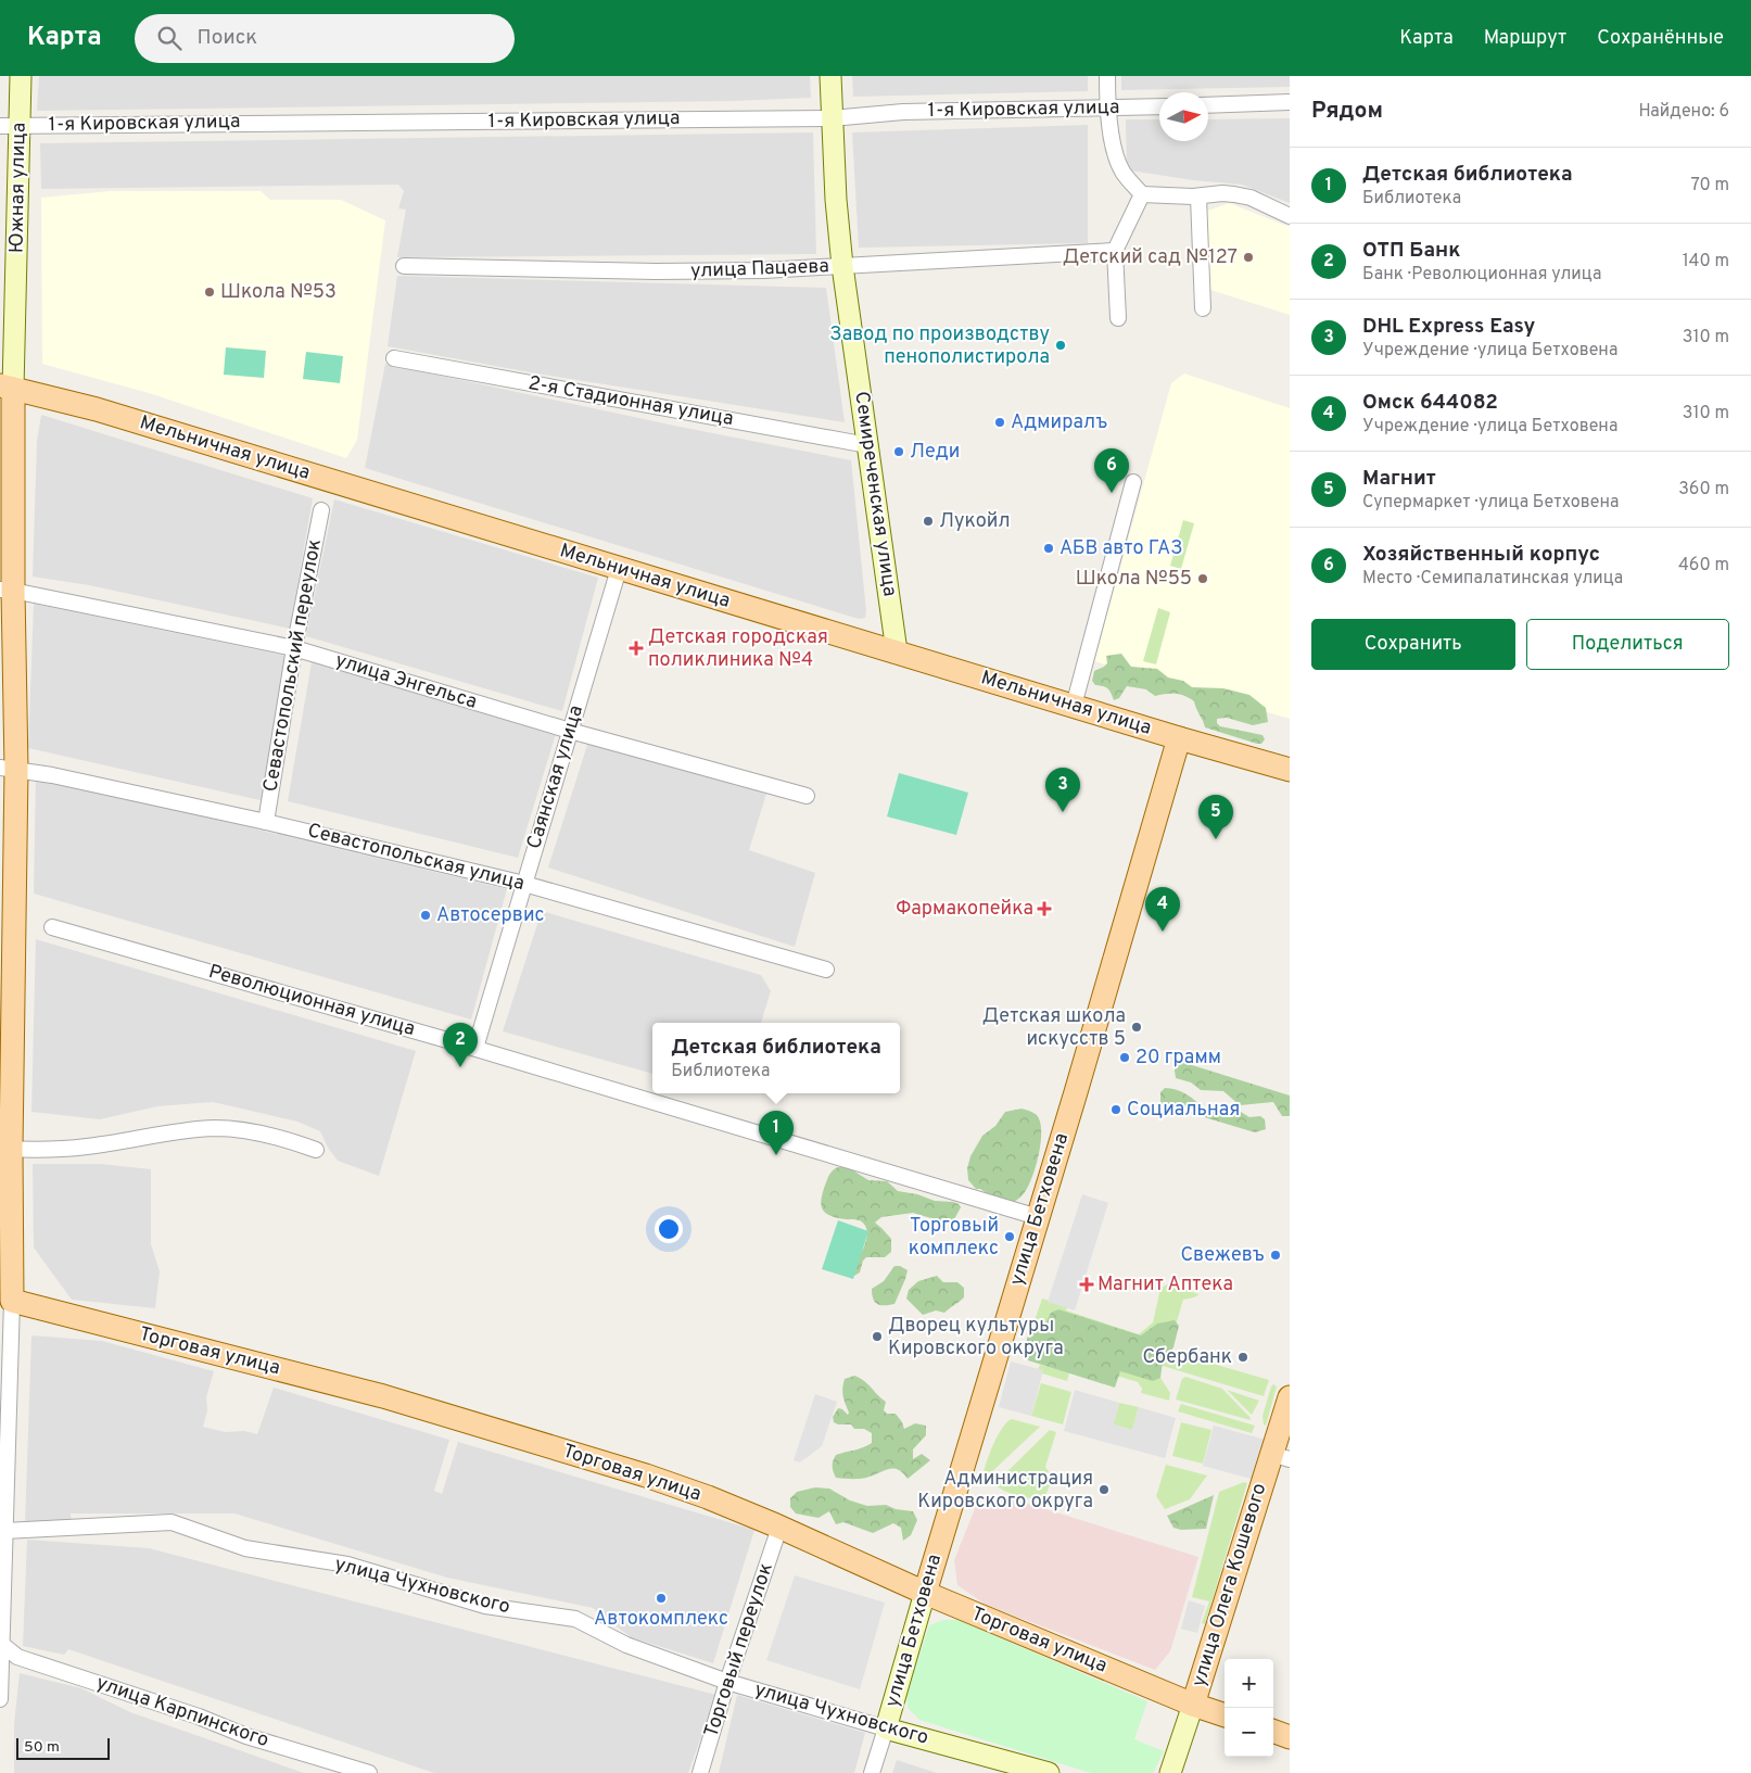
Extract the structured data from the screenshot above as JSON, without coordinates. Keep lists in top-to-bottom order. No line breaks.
{"streets":{"main road":["Южная улица","Мельничная улица","улица Бетховена","Торговая улица","улица Олега Кошевого"],"street":["1-я Кировская улица","улица Пацаева","2-я Стадионная улица","Семиреченская улица","Севастопольский переулок","улица Энгельса","Саянская улица","Севастопольская улица","Революционная улица","улица Чухновского","Торговый переулок","улица Карпинского"]},"crossings":[["1-я Кировская улица","Южная улица"],["1-я Кировская улица","Семиреченская улица"],["Южная улица","Мельничная улица"],["Южная улица","улица Энгельса"],["Южная улица","Севастопольская улица"],["Южная улица","Торговая улица"],["Южная улица","улица Чухновского"],["Южная улица","улица Карпинского"],["улица Пацаева","Семиреченская улица"],["2-я Стадионная улица","Семиреченская улица"],["Мельничная улица","Семиреченская улица"],["Мельничная улица","Саянская улица"],["Мельничная улица","улица Бетховена"],["Севастопольский переулок","улица Энгельса"],["Севастопольский переулок","Севастопольская улица"],["улица Энгельса","Саянская улица"],["Саянская улица","Севастопольская улица"],["Саянская улица","Революционная улица"],["Революционная улица","улица Бетховена"],["улица Бетховена","Торговая улица"],["улица Бетховена","улица Чухновского"],["Торговая улица","улица Олега Кошевого"],["Торговая улица","Торговый переулок"],["улица Чухновского","Торговый переулок"]],"places":{"other":["Детский сад №127","Школа №53","Завод по производству пенополистирола","Адмиралъ","Леди","Лукойл","АБВ авто ГАЗ","Школа №55","Автосервис","Детская школа искусств 5","20 грамм","Социальная","Торговый комплекс","Свежевъ","Дворец культуры Кировского округа","Сбербанк","Администрация Кировского округа","Автокомплекс"],"health":["Детская городская поликлиника №4","Фармакопейка","Магнит Аптека"]},"scale_bar":"50 m","north":"right","page":{"header":"Карта","search":"Поиск","nav":["Карта","Маршрут","Сохранённые"],"heading":["Рядом","Найдено: 6"],"list":[{"mark":"1","name":"Детская библиотека","note":"Библиотека","value":"70 m"},{"mark":"2","name":"ОТП Банк","note":"Банк · Революционная улица","value":"140 m"},{"mark":"3","name":"DHL Express Easy","note":"Учреждение · улица Бетховена","value":"310 m"},{"mark":"4","name":"Омск 644082","note":"Учреждение · улица Бетховена","value":"310 m"},{"mark":"5","name":"Магнит","note":"Супермаркет · улица Бетховена","value":"360 m"},{"mark":"6","name":"Хозяйственный корпус","note":"Место · Семипалатинская улица","value":"460 m"}],"pins":["6","3","5","4","2","1"],"buttons":["Сохранить","Поделиться"],"popup":["Детская библиотека","Библиотека"],"map_buttons":["+","−"],"scale":"50 m"}}
